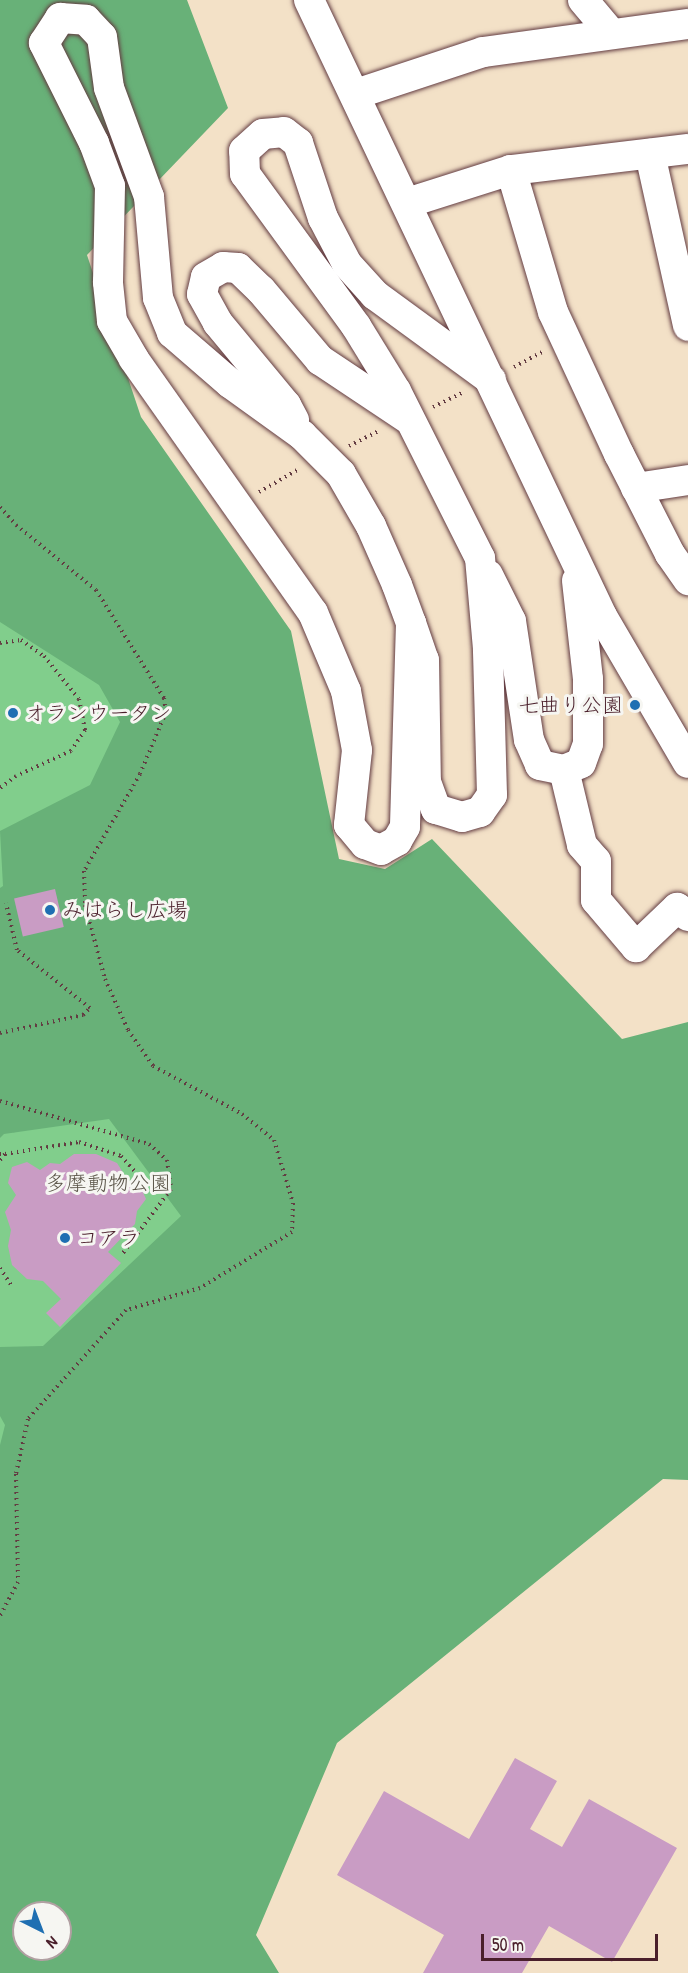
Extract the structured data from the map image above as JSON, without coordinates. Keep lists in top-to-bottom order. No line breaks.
{"parks":["多摩動物公園"],"places":["七曲り公園","オランウータン","みはらし広場","コアラ"],"scale_bar":"50 m","north":"bottom right"}
